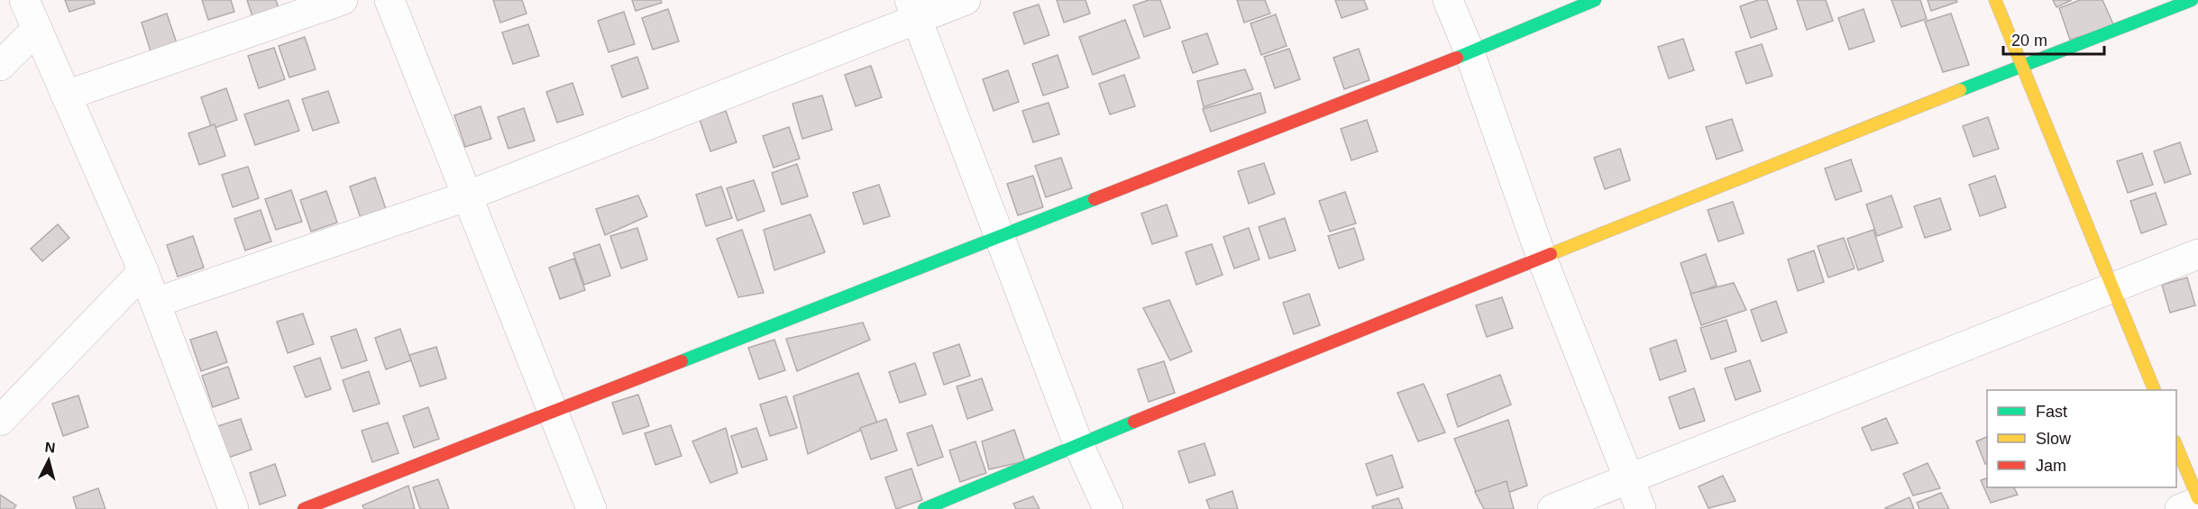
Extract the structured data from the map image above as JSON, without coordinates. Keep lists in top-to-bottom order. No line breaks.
{"legend":["Fast","Slow","Jam"],"scale_bar":"20 m","north":"top"}
